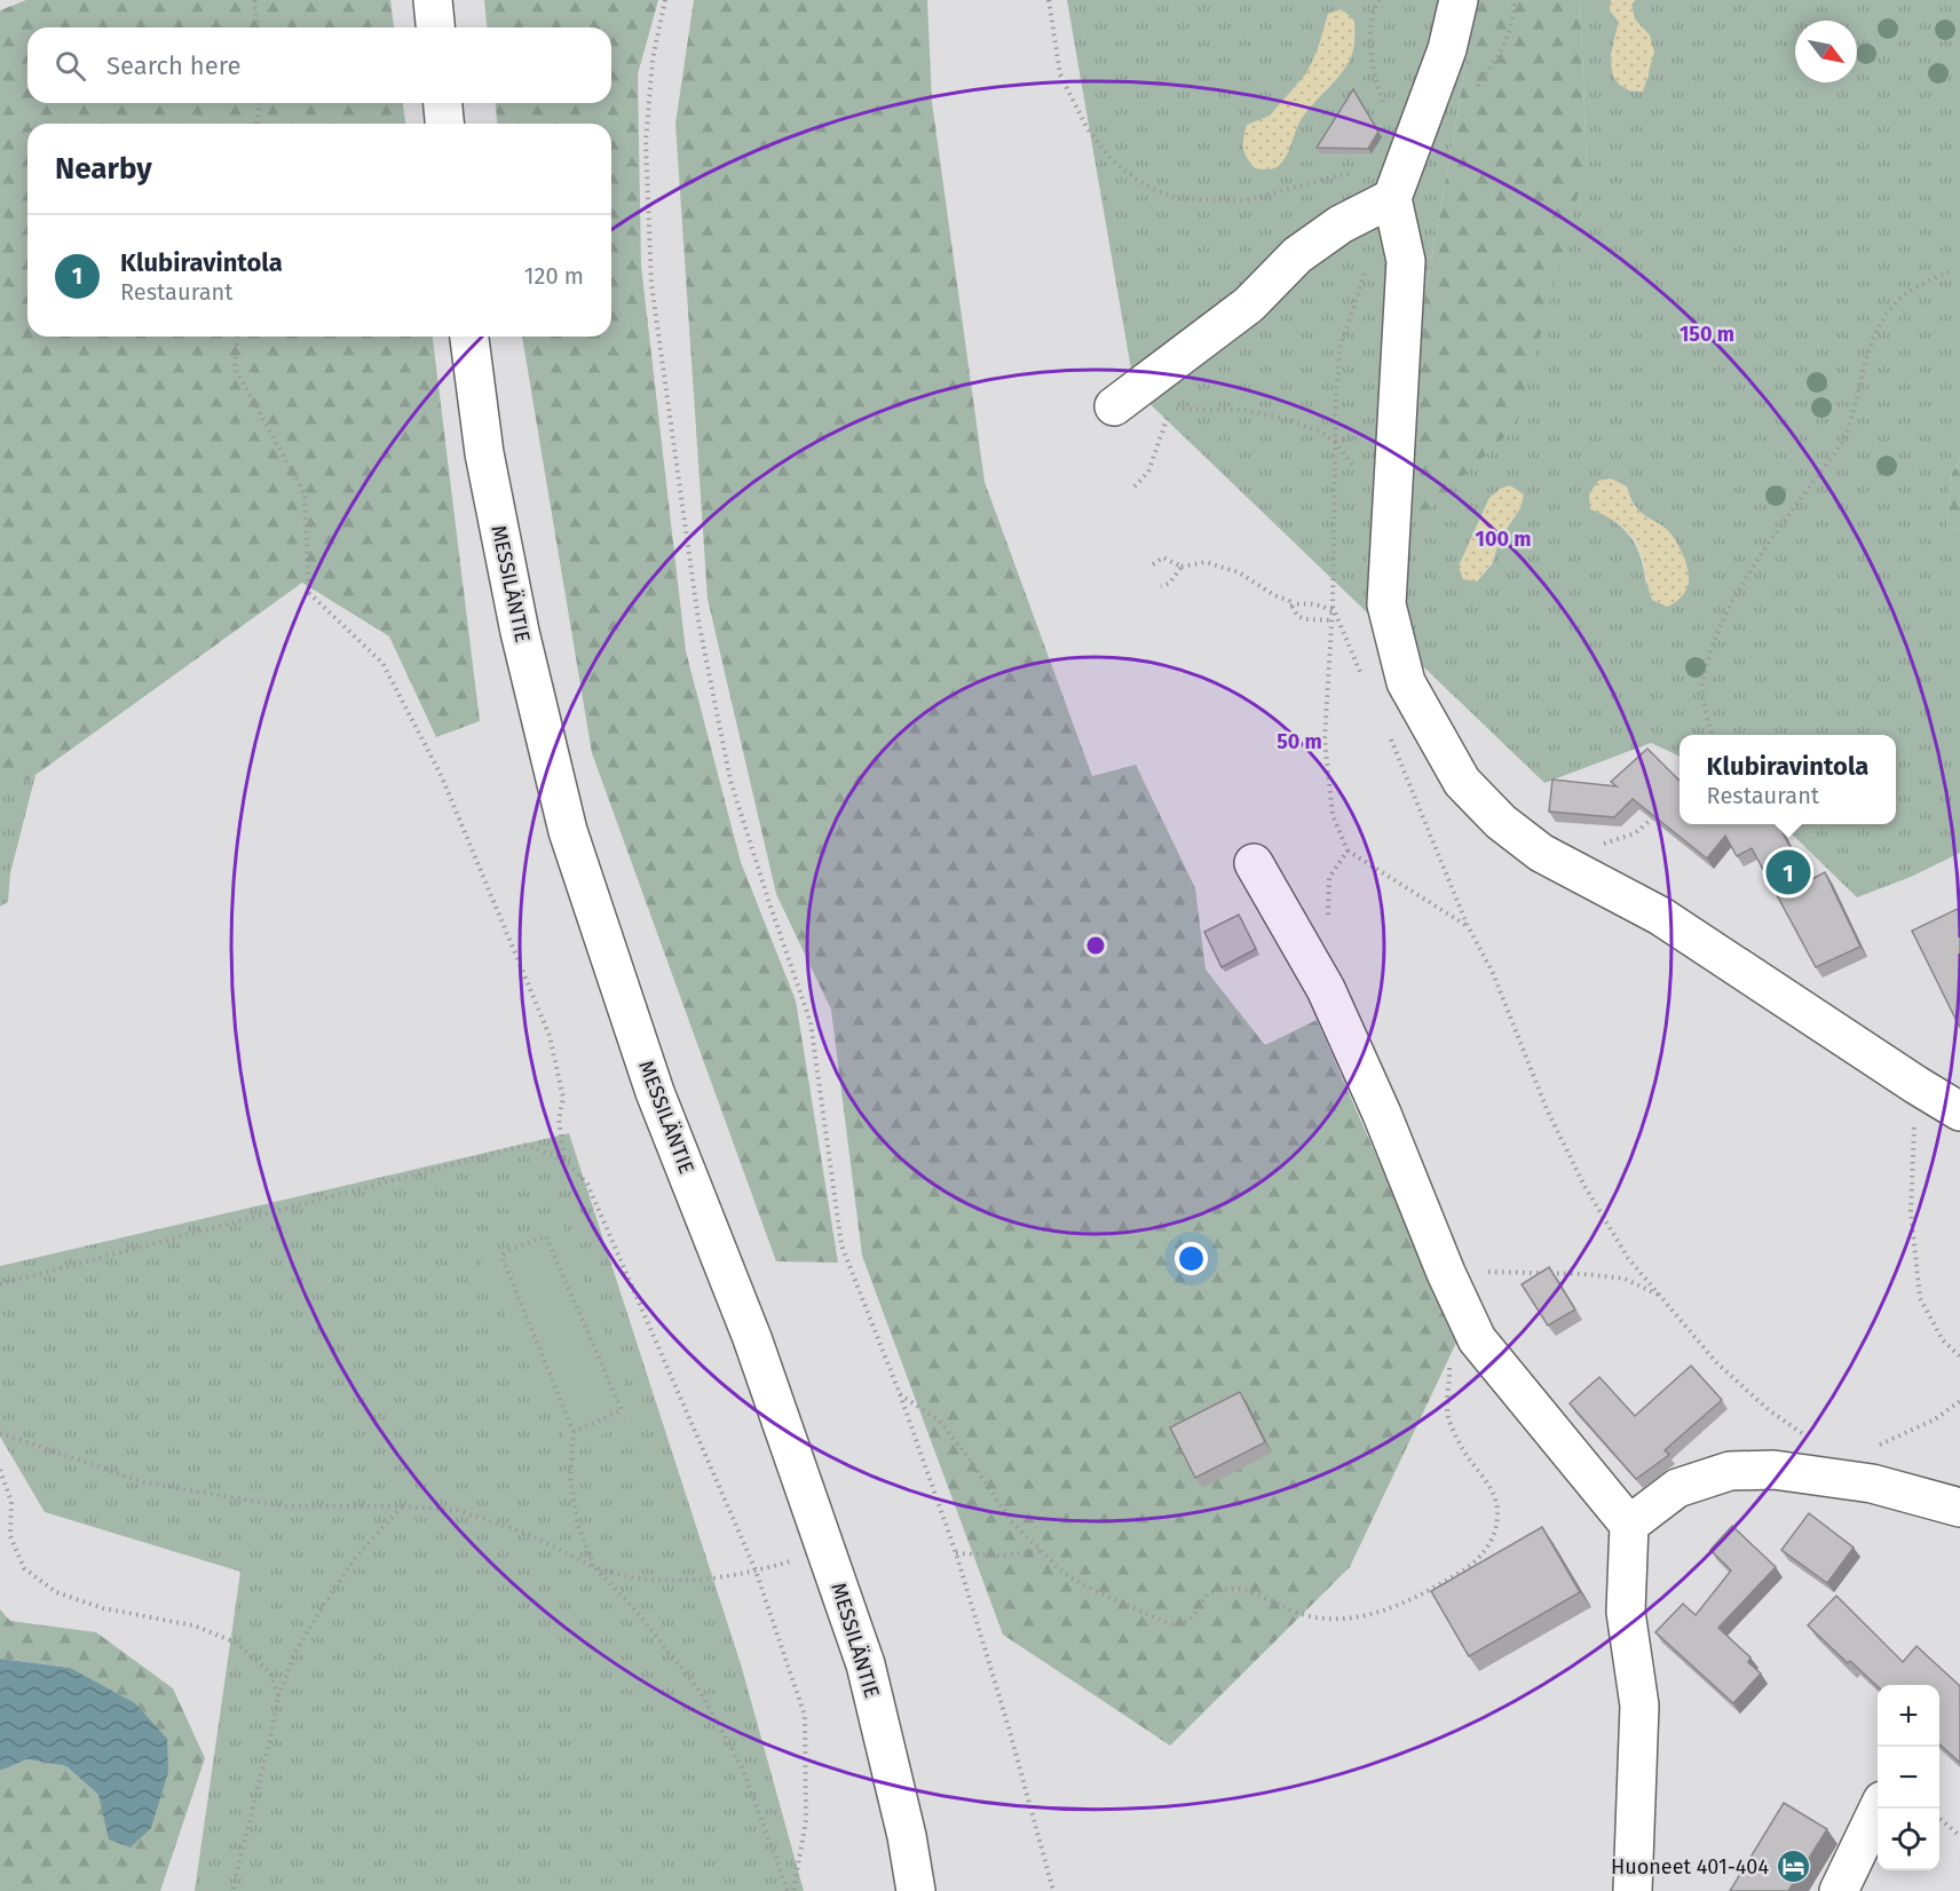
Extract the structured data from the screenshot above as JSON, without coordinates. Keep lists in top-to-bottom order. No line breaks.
{"streets":{"street":["MESSILÄNTIE"]},"places":{"hotel":["Huoneet 401-404"]},"north":"bottom right","page":{"search":"Search here","heading":"Nearby","list":[{"mark":"1","name":"Klubiravintola","note":"Restaurant","value":"120 m"}],"popup":["Klubiravintola","Restaurant"],"pins":"1","map_buttons":["+","−"]},"rings":["150 m","100 m","50 m"]}
